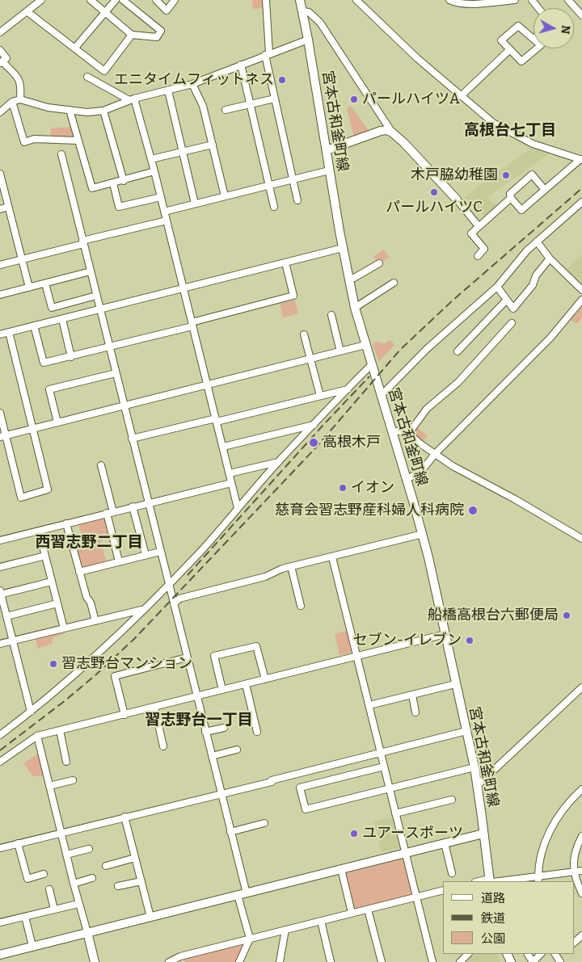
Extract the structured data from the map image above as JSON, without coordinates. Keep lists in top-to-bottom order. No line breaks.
{"streets":{"street":["宮本古和釜町線"]},"districts":["高根台七丁目","西習志野二丁目","習志野台一丁目"],"places":["エニタイムフィットネス","パールハイツA","木戸脇幼稚園","パールハイツC","高根木戸","イオン","慈育会習志野産科婦人科病院","船橋高根台六郵便局","セブン-イレブン","習志野台マンション","ユアースポーツ"],"legend":["道路","鉄道","公園"],"north":"right"}
